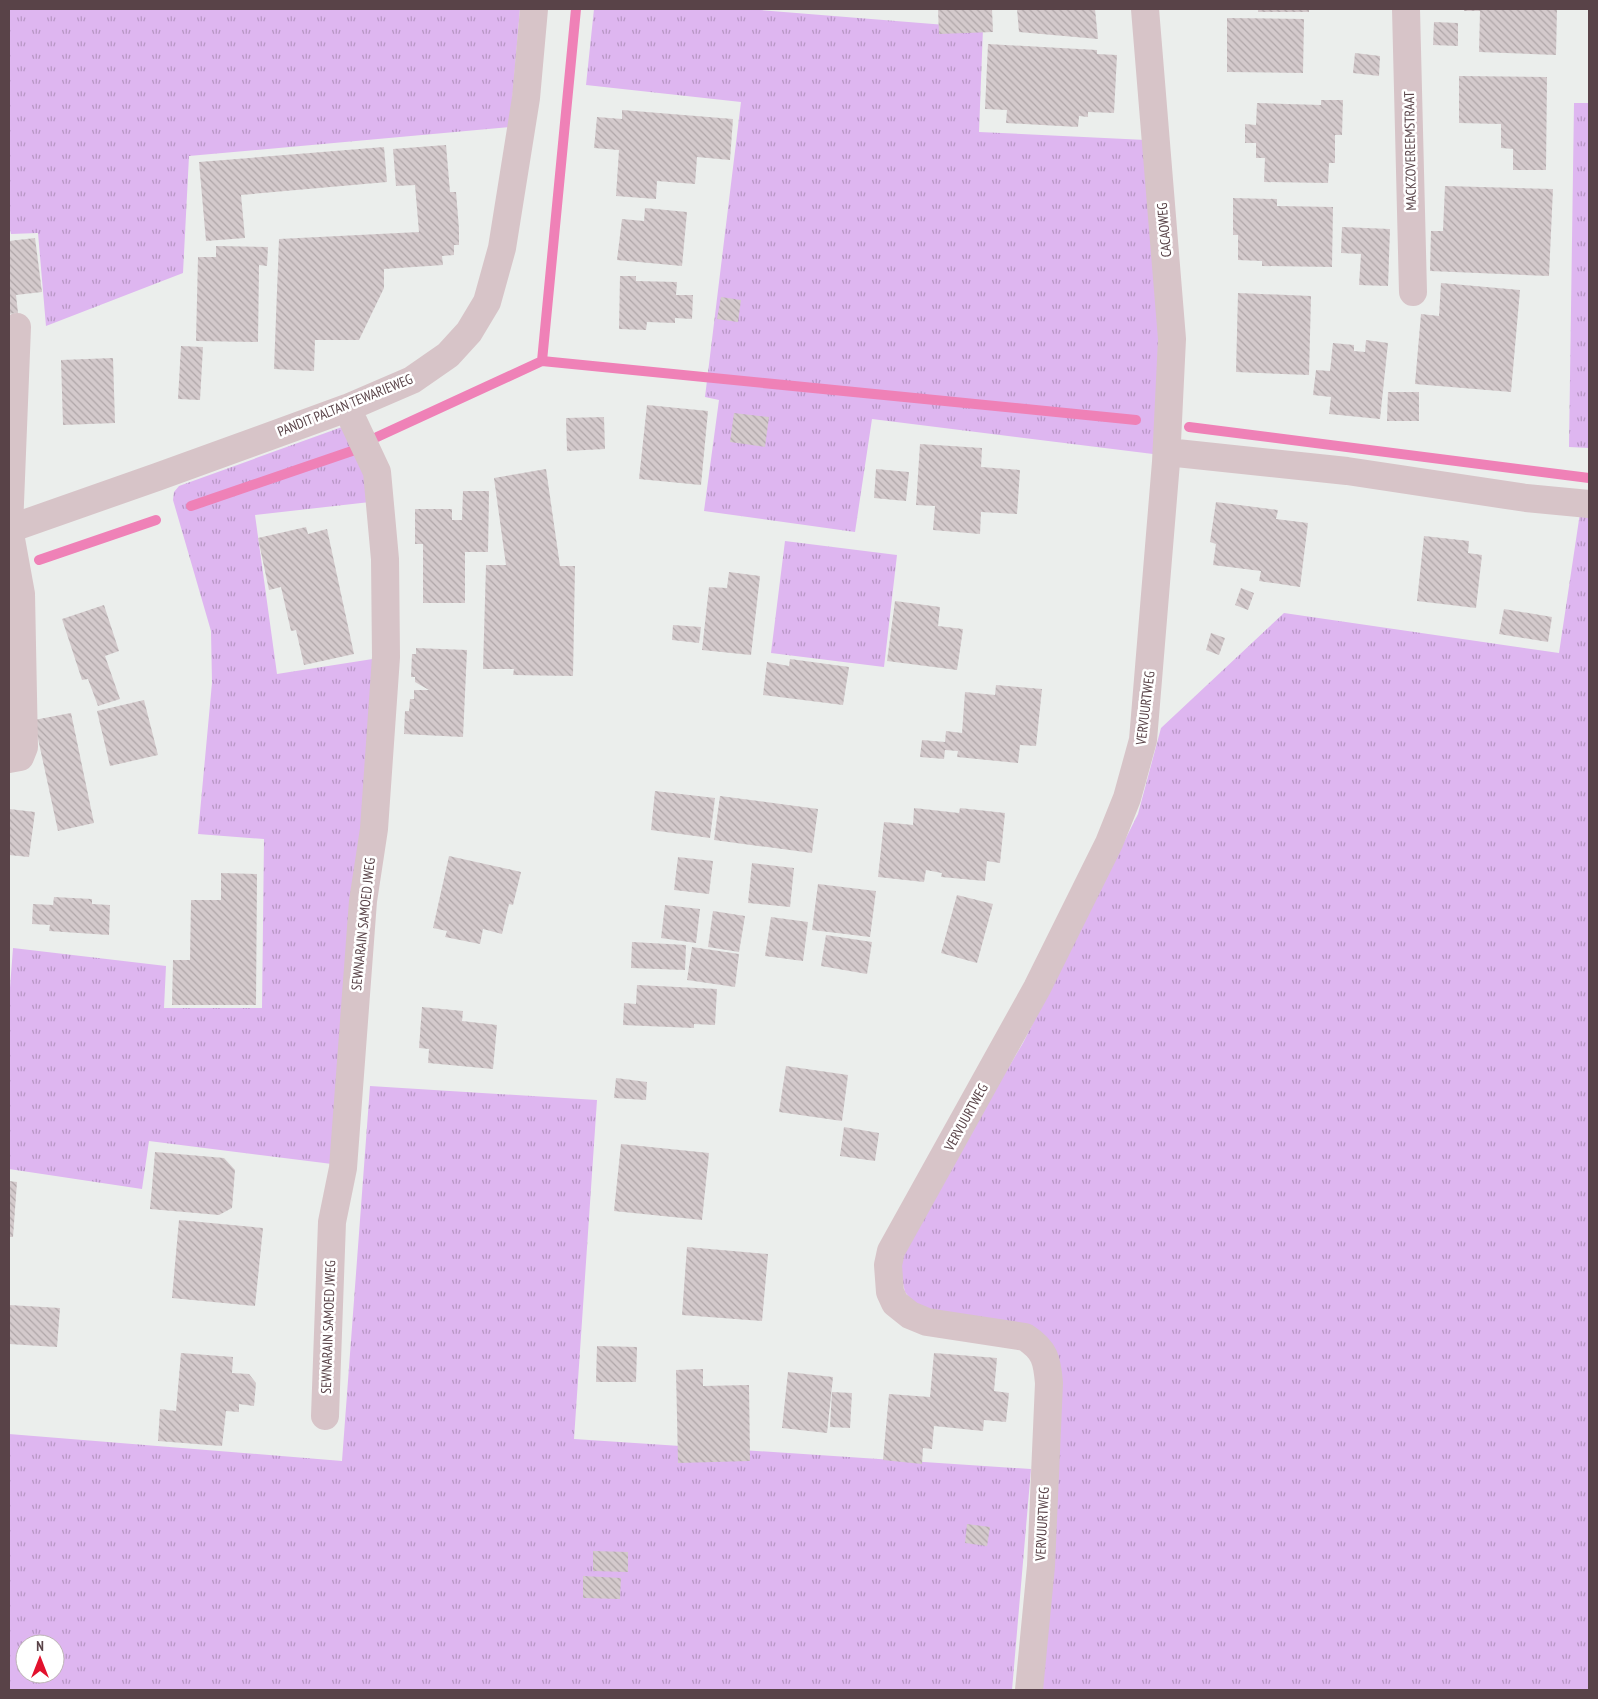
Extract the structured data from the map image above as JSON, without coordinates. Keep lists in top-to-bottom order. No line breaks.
{"streets":{"street":["MACKZOVEREEMSTRAAT","CACAOWEG","PANDIT PALTAN TEWARIEWEG","VERVUURTWEG","SEWNARAIN SAMOED JWEG"]},"crossings":[["CACAOWEG","VERVUURTWEG"],["PANDIT PALTAN TEWARIEWEG","SEWNARAIN SAMOED JWEG"]],"north":"top"}
